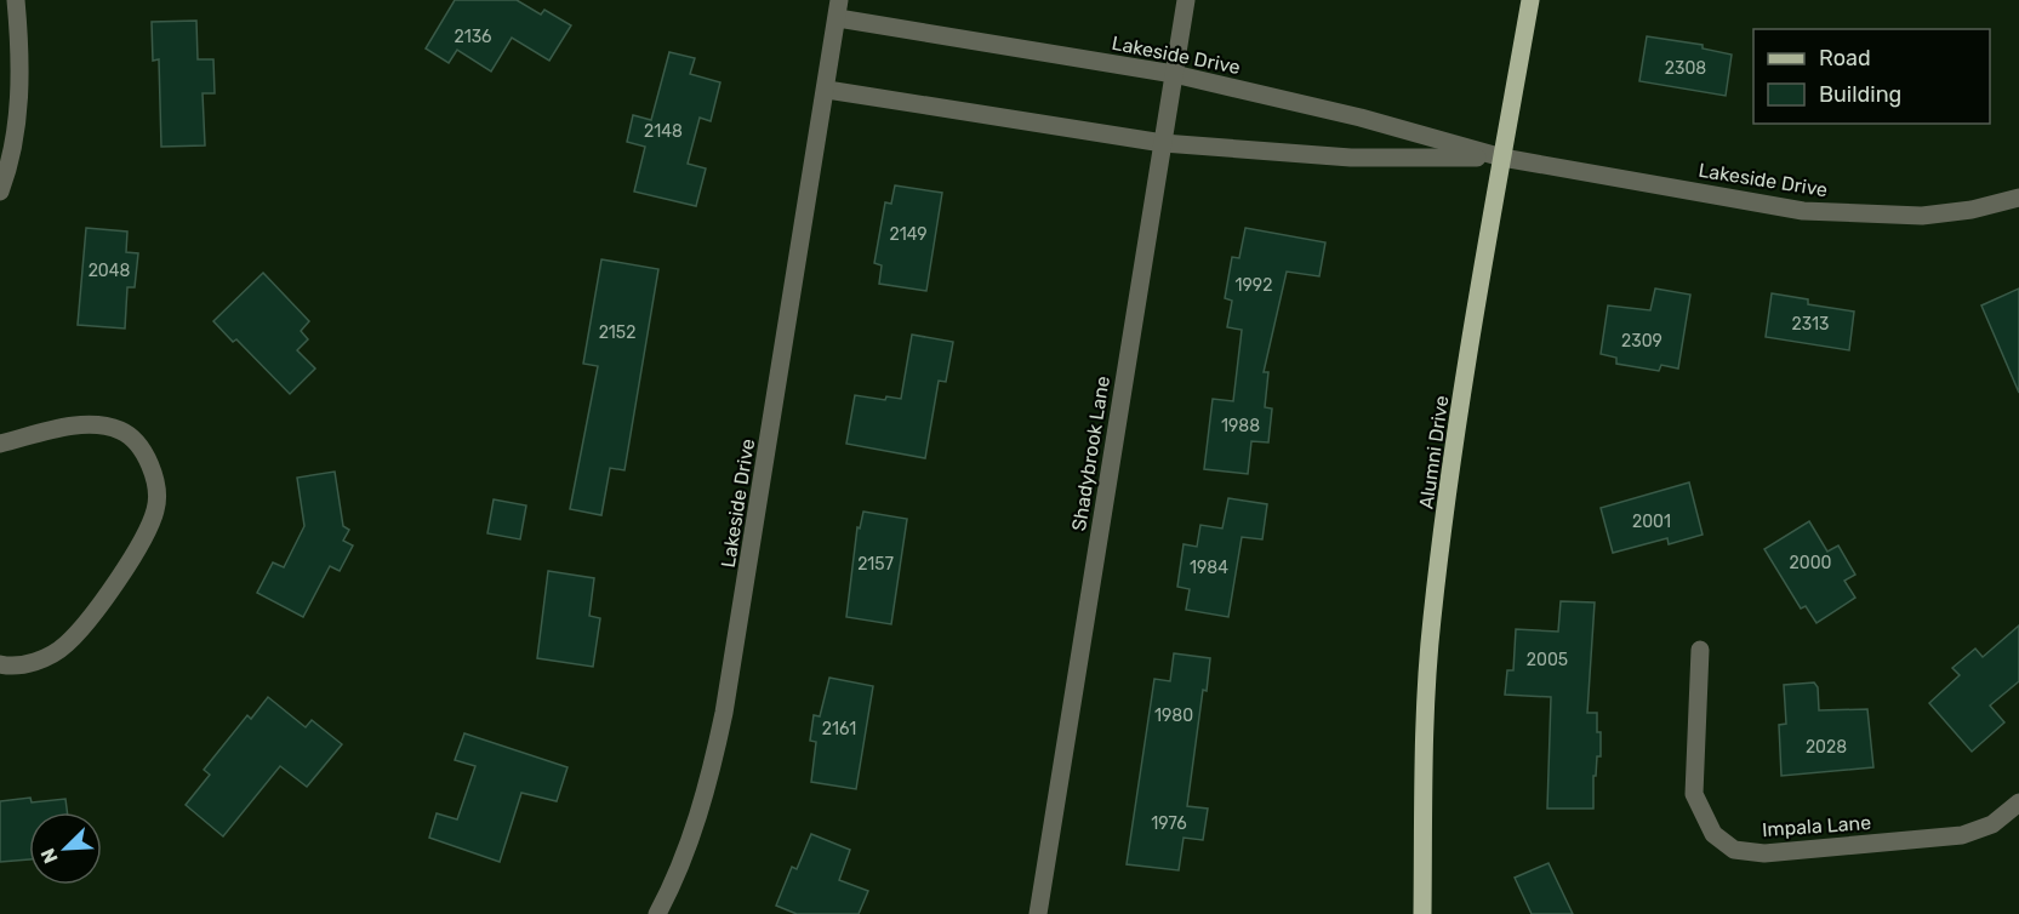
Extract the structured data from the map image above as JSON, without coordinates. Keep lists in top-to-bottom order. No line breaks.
{"streets":{"main road":["Alumni Drive"],"street":["Lakeside Drive","Shadybrook Lane","Impala Lane"]},"crossings":[["Lakeside Drive","Alumni Drive"],["Lakeside Drive","Shadybrook Lane"]],"house_numbers":["2136","2308","2148","2149","2048","1992","2313","2152","2309","1988","2001","2000","2157","1984","2005","1980","2161","2028","1976"],"legend":["Road","Building"],"north":"bottom left"}
